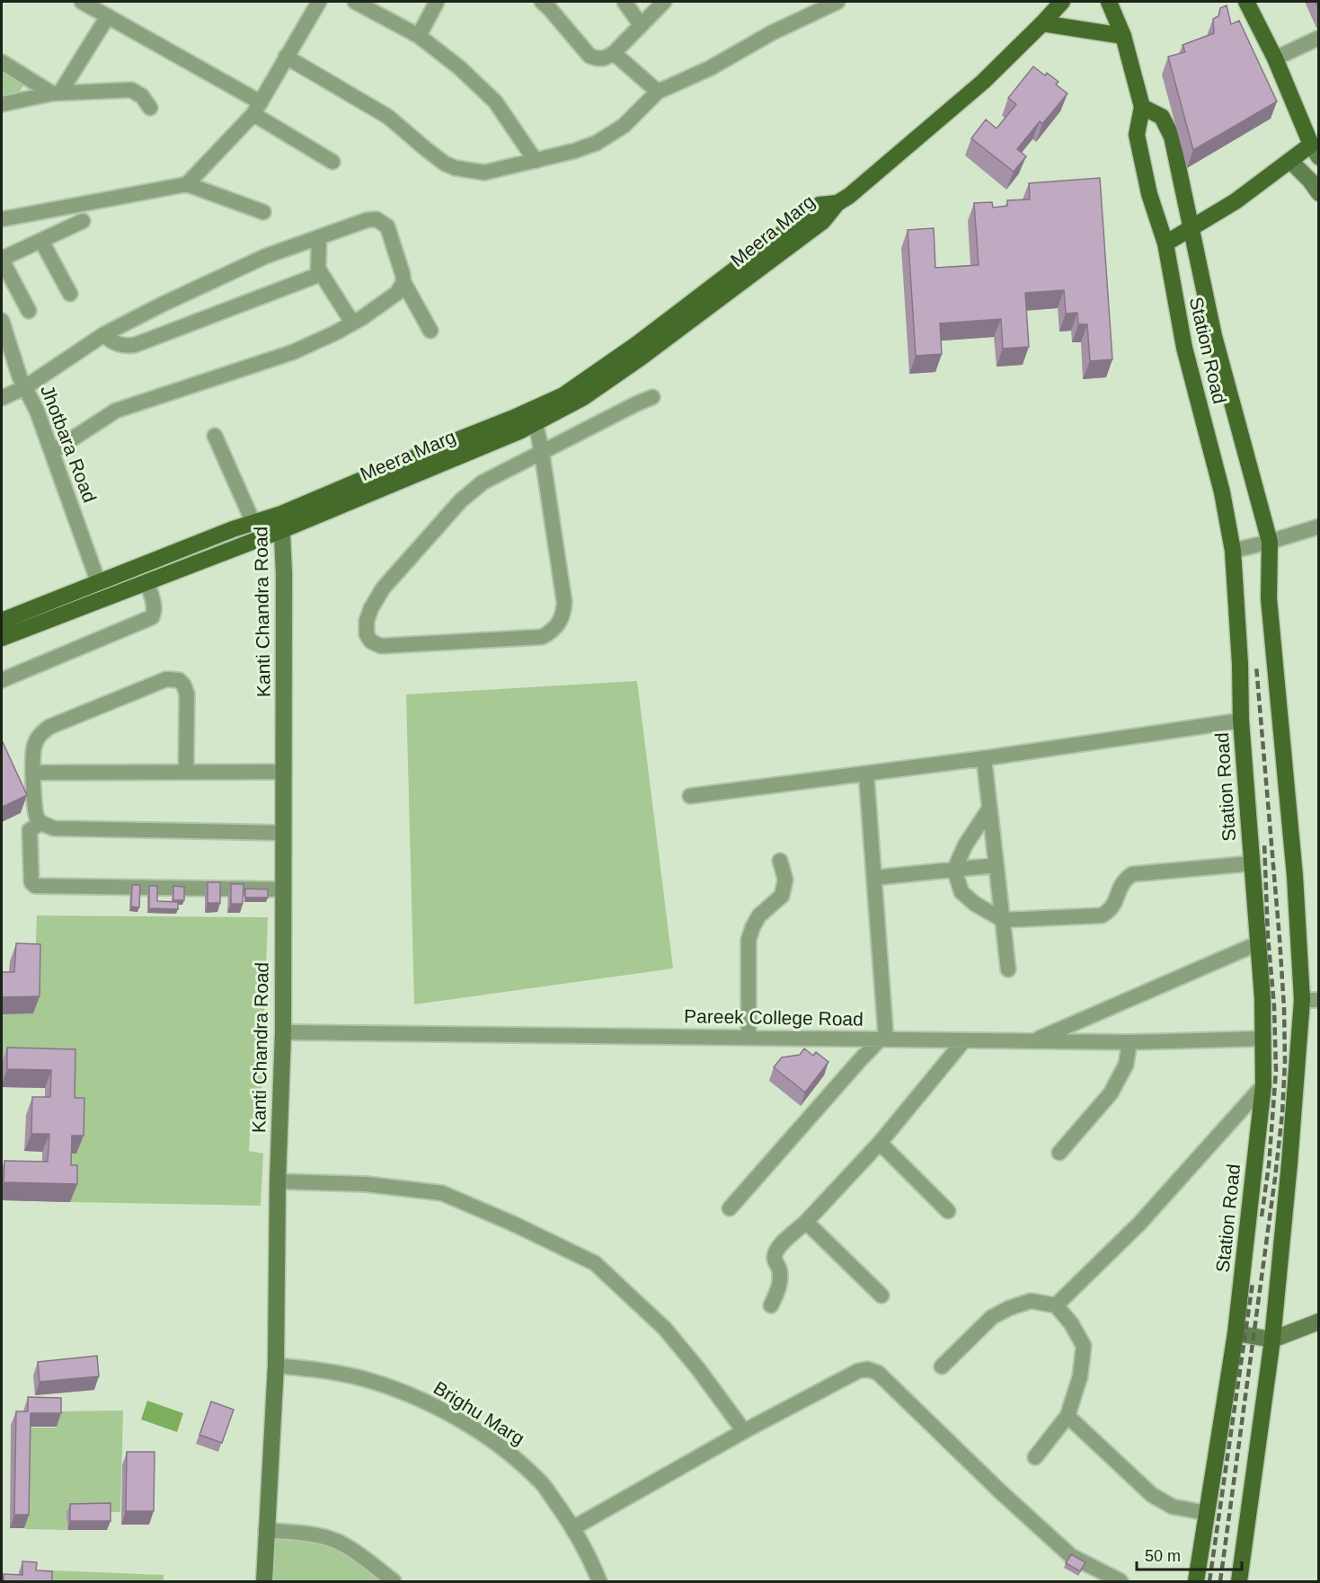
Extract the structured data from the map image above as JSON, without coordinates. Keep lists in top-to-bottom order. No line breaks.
{"streets":{"main road":["Meera Marg","Station Road"],"street":["Jhotbara Road","Kanti Chandra Road","Pareek College Road","Brighu Marg"]},"crossings":[["Meera Marg","Jhotbara Road"],["Meera Marg","Kanti Chandra Road"],["Station Road","Pareek College Road"],["Kanti Chandra Road","Pareek College Road"],["Kanti Chandra Road","Brighu Marg"]],"scale_bar":"50 m"}
